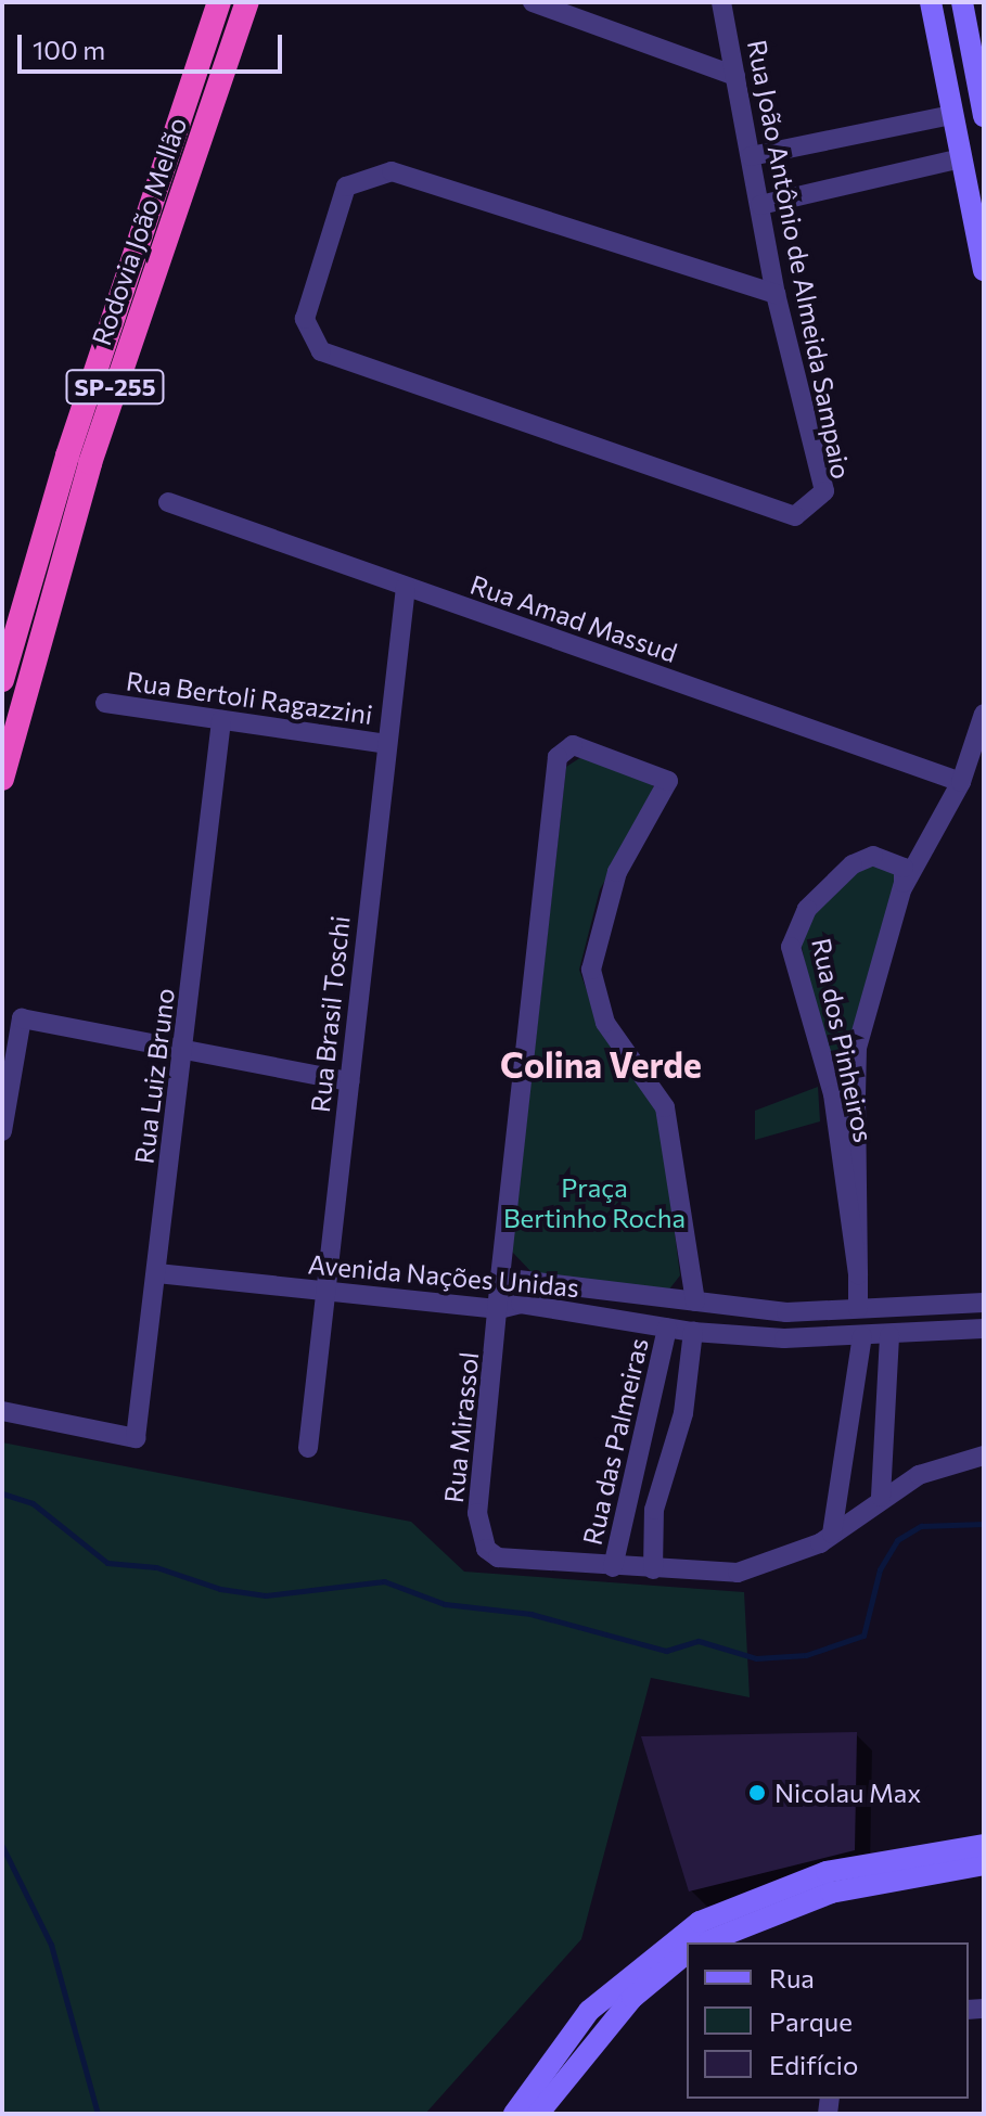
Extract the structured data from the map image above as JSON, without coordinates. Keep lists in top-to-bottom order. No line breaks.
{"streets":{"highway":["Rodovia João Mellão","SP-255"],"street":["Rua João Antônio de Almeida Sampaio","Rua Amad Massud","Rua Bertoli Ragazzini","Rua Brasil Toschi","Rua dos Pinheiros","Rua Luiz Bruno","Avenida Nações Unidas","Rua Mirassol","Rua das Palmeiras"]},"crossings":[["Rua Amad Massud","Rua Brasil Toschi"],["Rua Amad Massud","Rua dos Pinheiros"],["Rua Bertoli Ragazzini","Rua Brasil Toschi"],["Rua Bertoli Ragazzini","Rua Luiz Bruno"],["Rua Brasil Toschi","Avenida Nações Unidas"],["Rua dos Pinheiros","Avenida Nações Unidas"],["Rua Luiz Bruno","Avenida Nações Unidas"],["Avenida Nações Unidas","Rua Mirassol"],["Avenida Nações Unidas","Rua das Palmeiras"],["Rua Mirassol","Rua das Palmeiras"]],"districts":["Colina Verde"],"parks":["Praça Bertinho Rocha"],"places":["Nicolau Max"],"legend":["Rua","Parque","Edifício"],"scale_bar":"100 m"}
